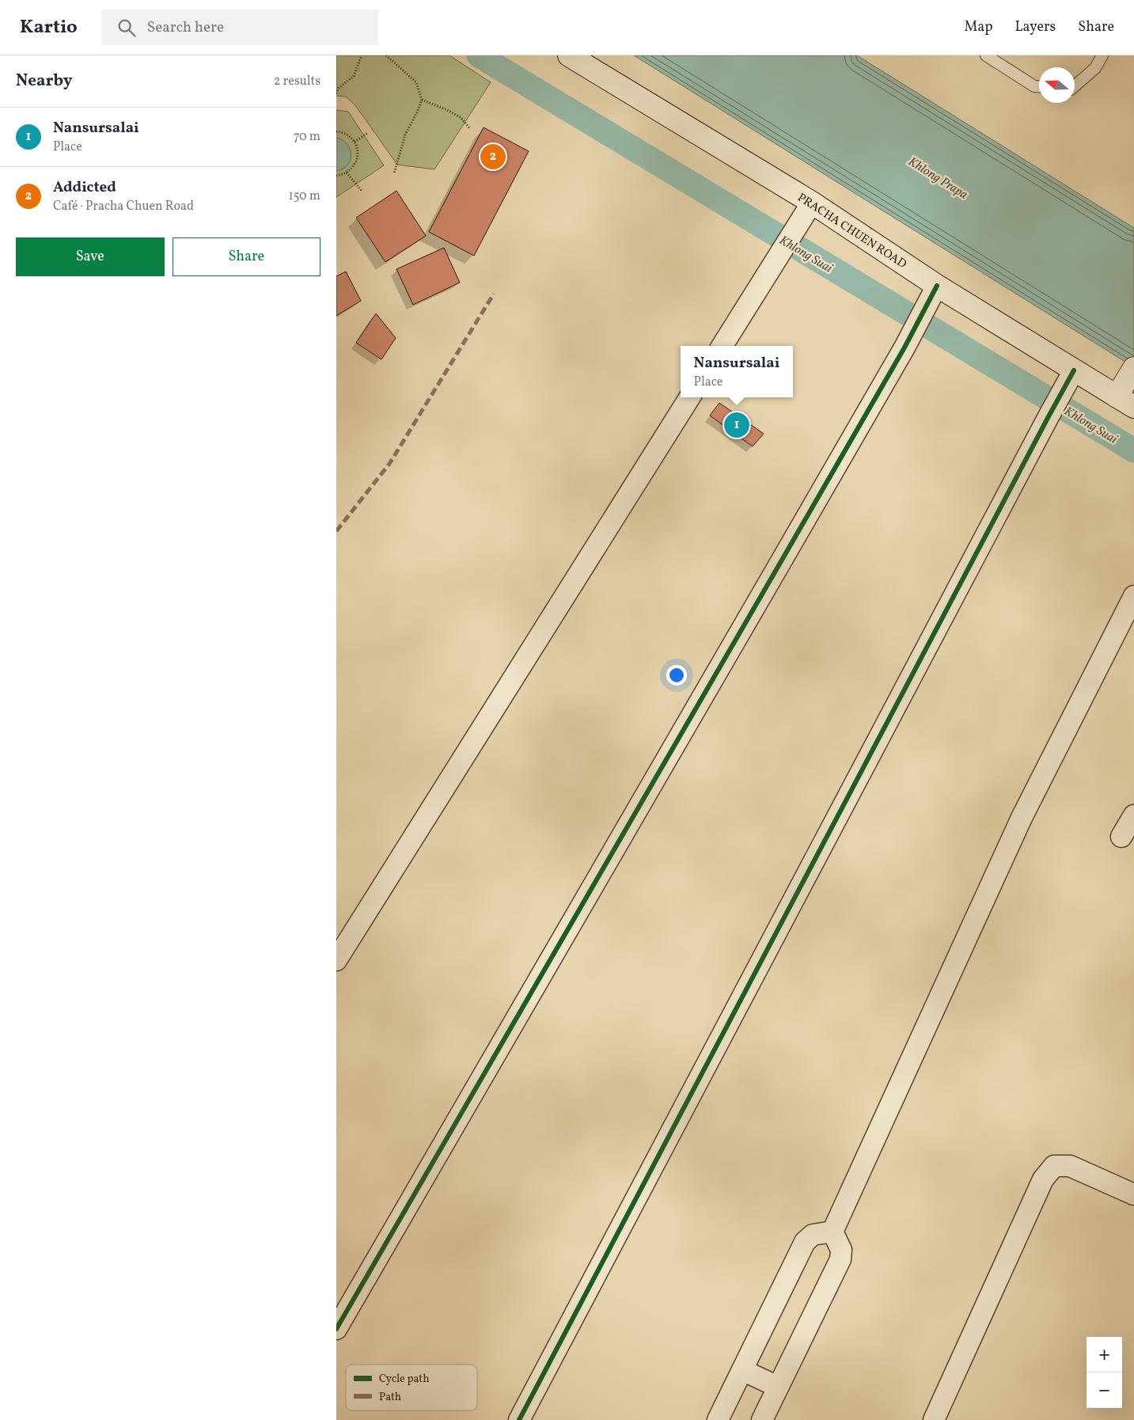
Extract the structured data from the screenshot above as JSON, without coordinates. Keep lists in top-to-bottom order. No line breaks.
{"streets":{"main road":["PRACHA CHUEN ROAD"]},"water":["Khlong Prapa","Khlong Suai"],"legend":["Cycle path","Path"],"north":"left","page":{"header":"Kartio","search":"Search here","nav":["Map","Layers","Share"],"heading":["Nearby","2 results"],"list":[{"mark":"1","name":"Nansursalai","note":"Place","value":"70 m"},{"mark":"2","name":"Addicted","note":"Café · Pracha Chuen Road","value":"150 m"}],"pins":["2","1"],"buttons":["Save","Share"],"popup":["Nansursalai","Place"],"map_buttons":["+","−"]}}
